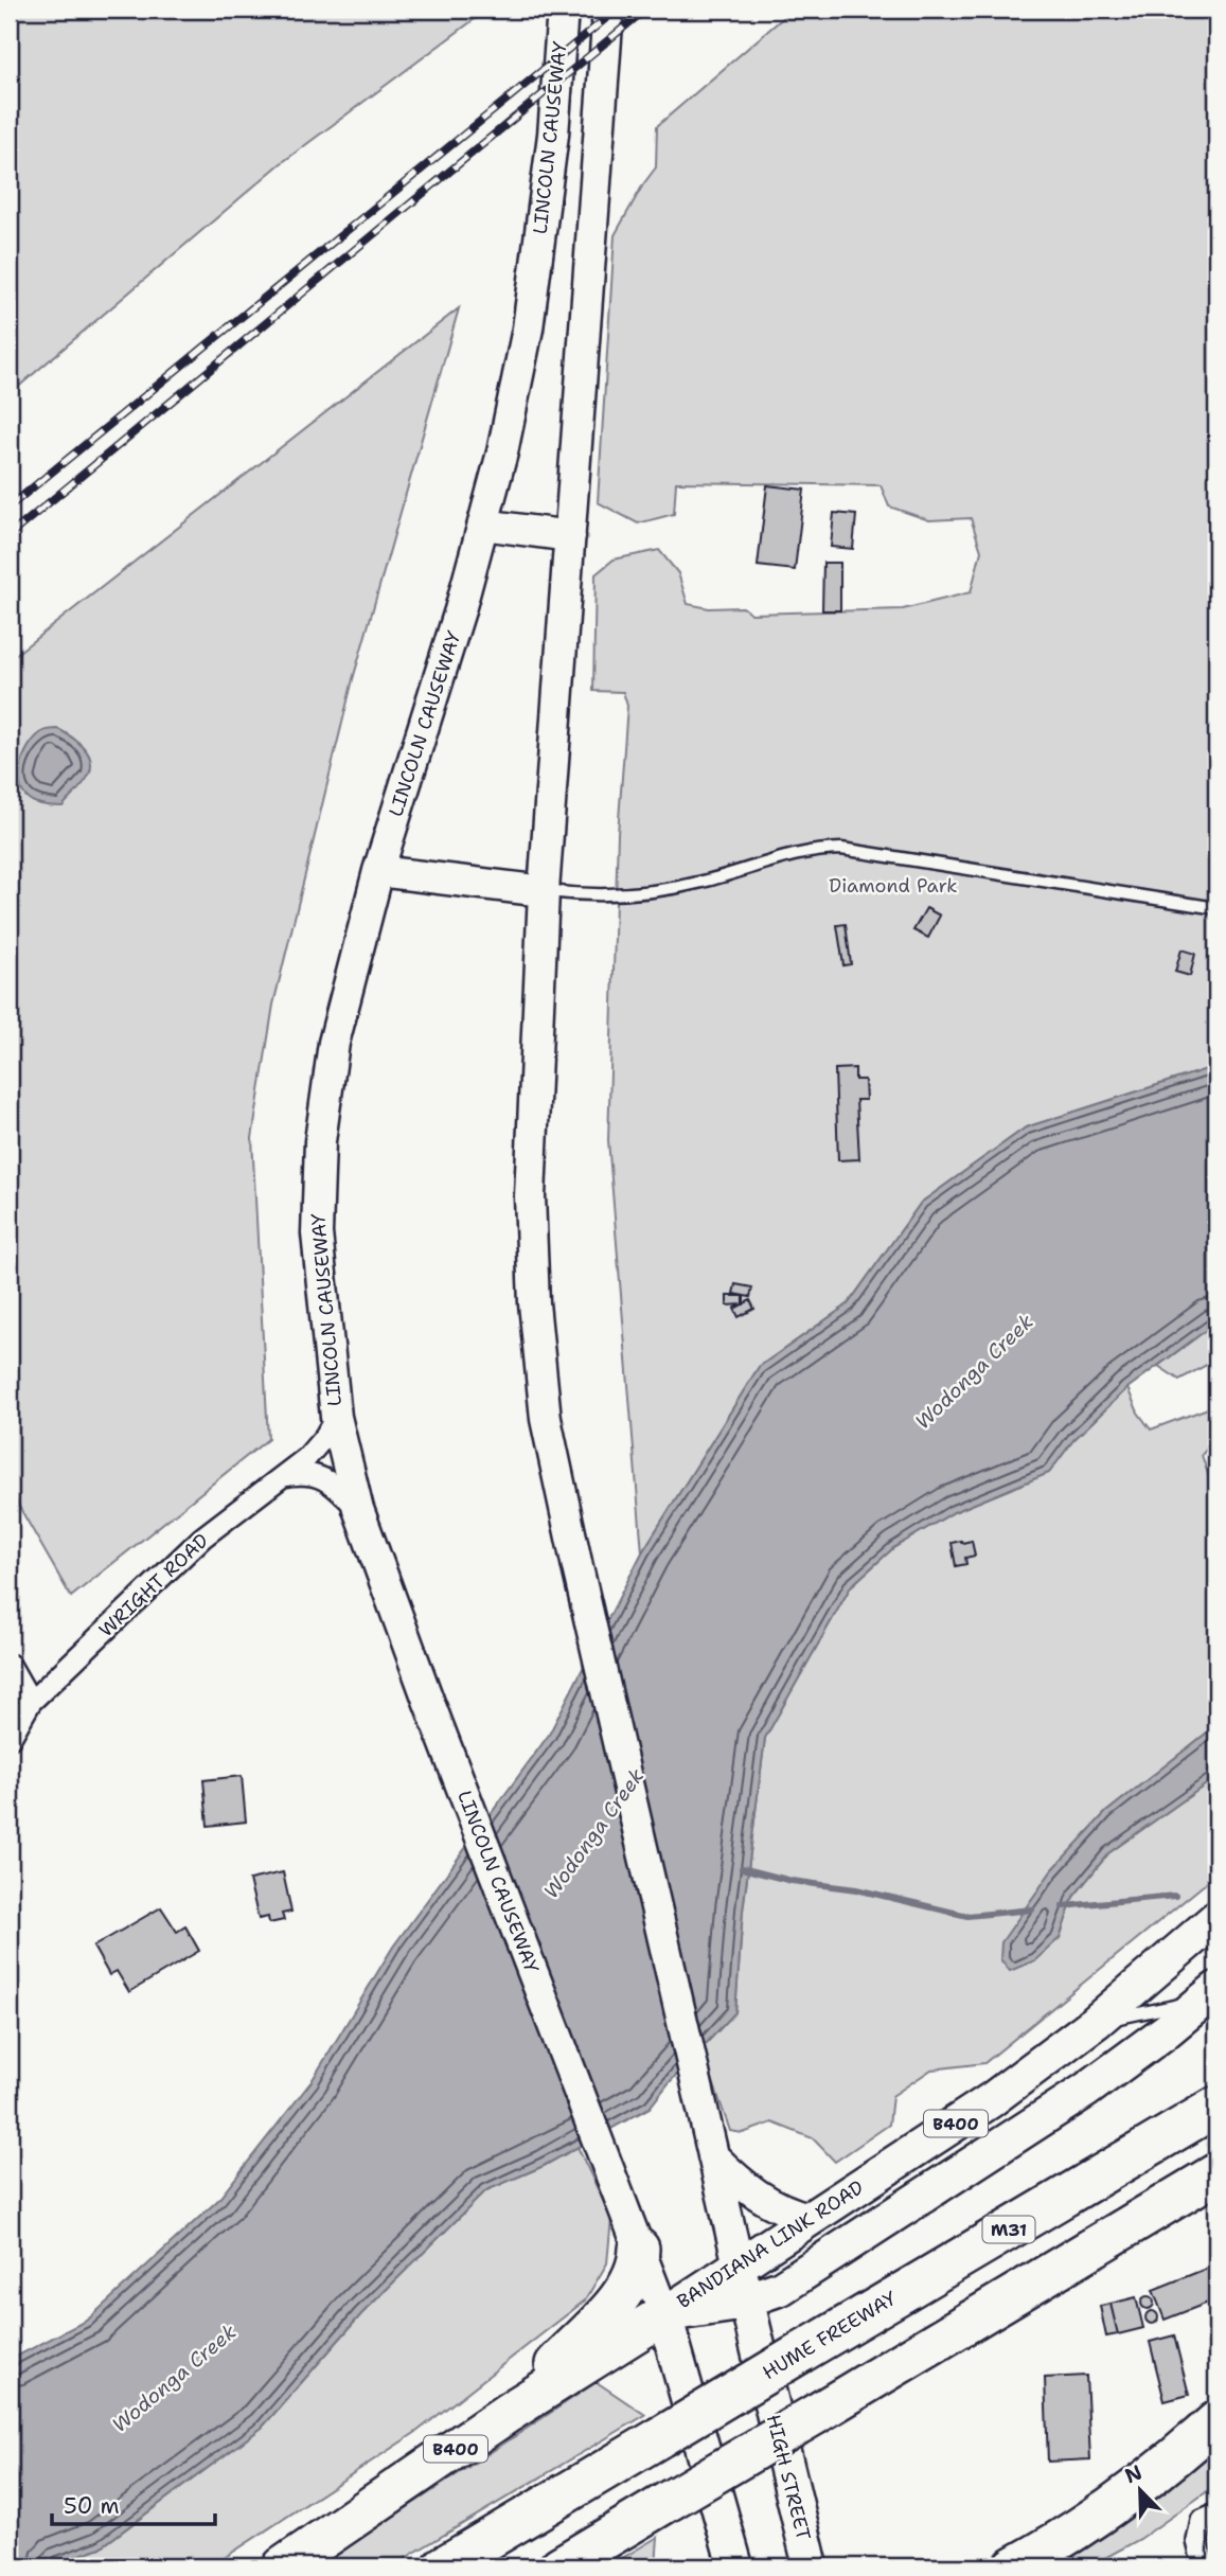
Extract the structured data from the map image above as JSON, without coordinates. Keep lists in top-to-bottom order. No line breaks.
{"streets":{"highway":["B400","M31","HUME FREEWAY"],"main road":["LINCOLN CAUSEWAY","BANDIANA LINK ROAD","HIGH STREET"],"street":["WRIGHT ROAD"]},"crossings":[["LINCOLN CAUSEWAY","WRIGHT ROAD"],["LINCOLN CAUSEWAY","B400"],["LINCOLN CAUSEWAY","BANDIANA LINK ROAD"],["B400","BANDIANA LINK ROAD"],["BANDIANA LINK ROAD","HIGH STREET"]],"water":["Wodonga Creek"],"parks":["Diamond Park"],"scale_bar":"50 m","north":"top left"}
